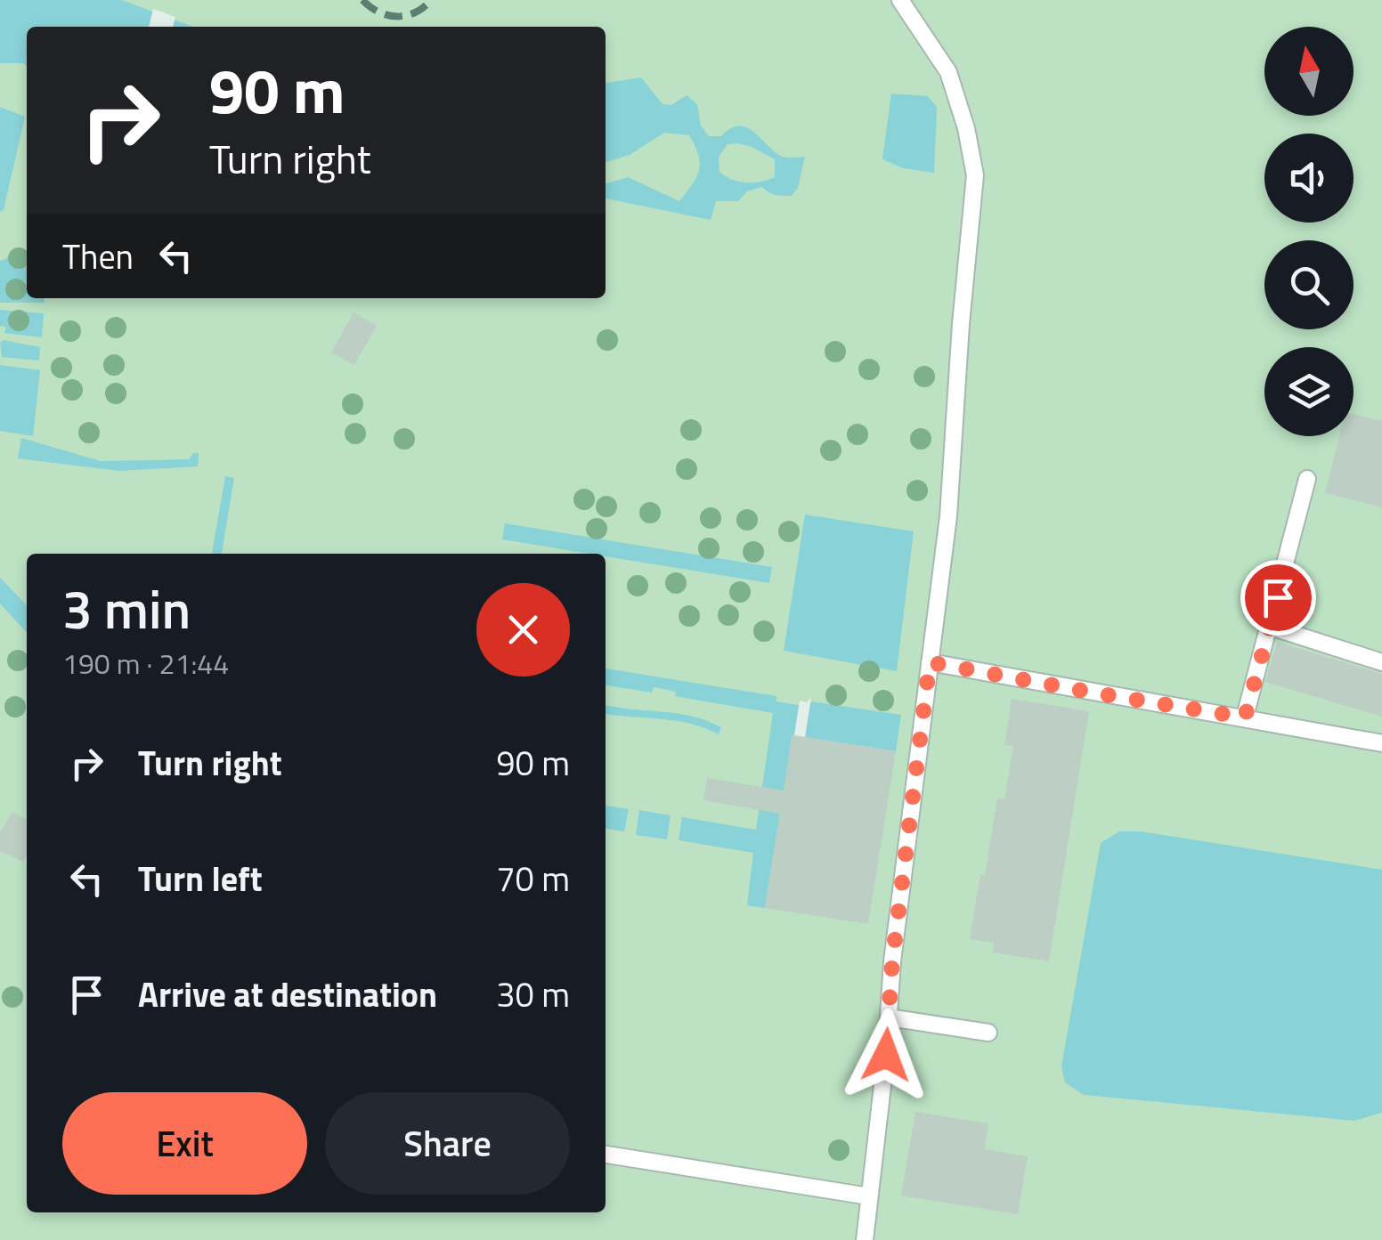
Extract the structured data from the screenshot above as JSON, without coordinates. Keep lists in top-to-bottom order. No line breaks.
{"north":"top","page":{"turn":["90 m","Turn right"],"then":"Then","heading":["3 min","190 m · 21:44"],"list":[{"name":"Turn right","value":"90 m"},{"name":"Turn left","value":"70 m"},{"name":"Arrive at destination","value":"30 m"}],"buttons":["Exit","Share"]}}
